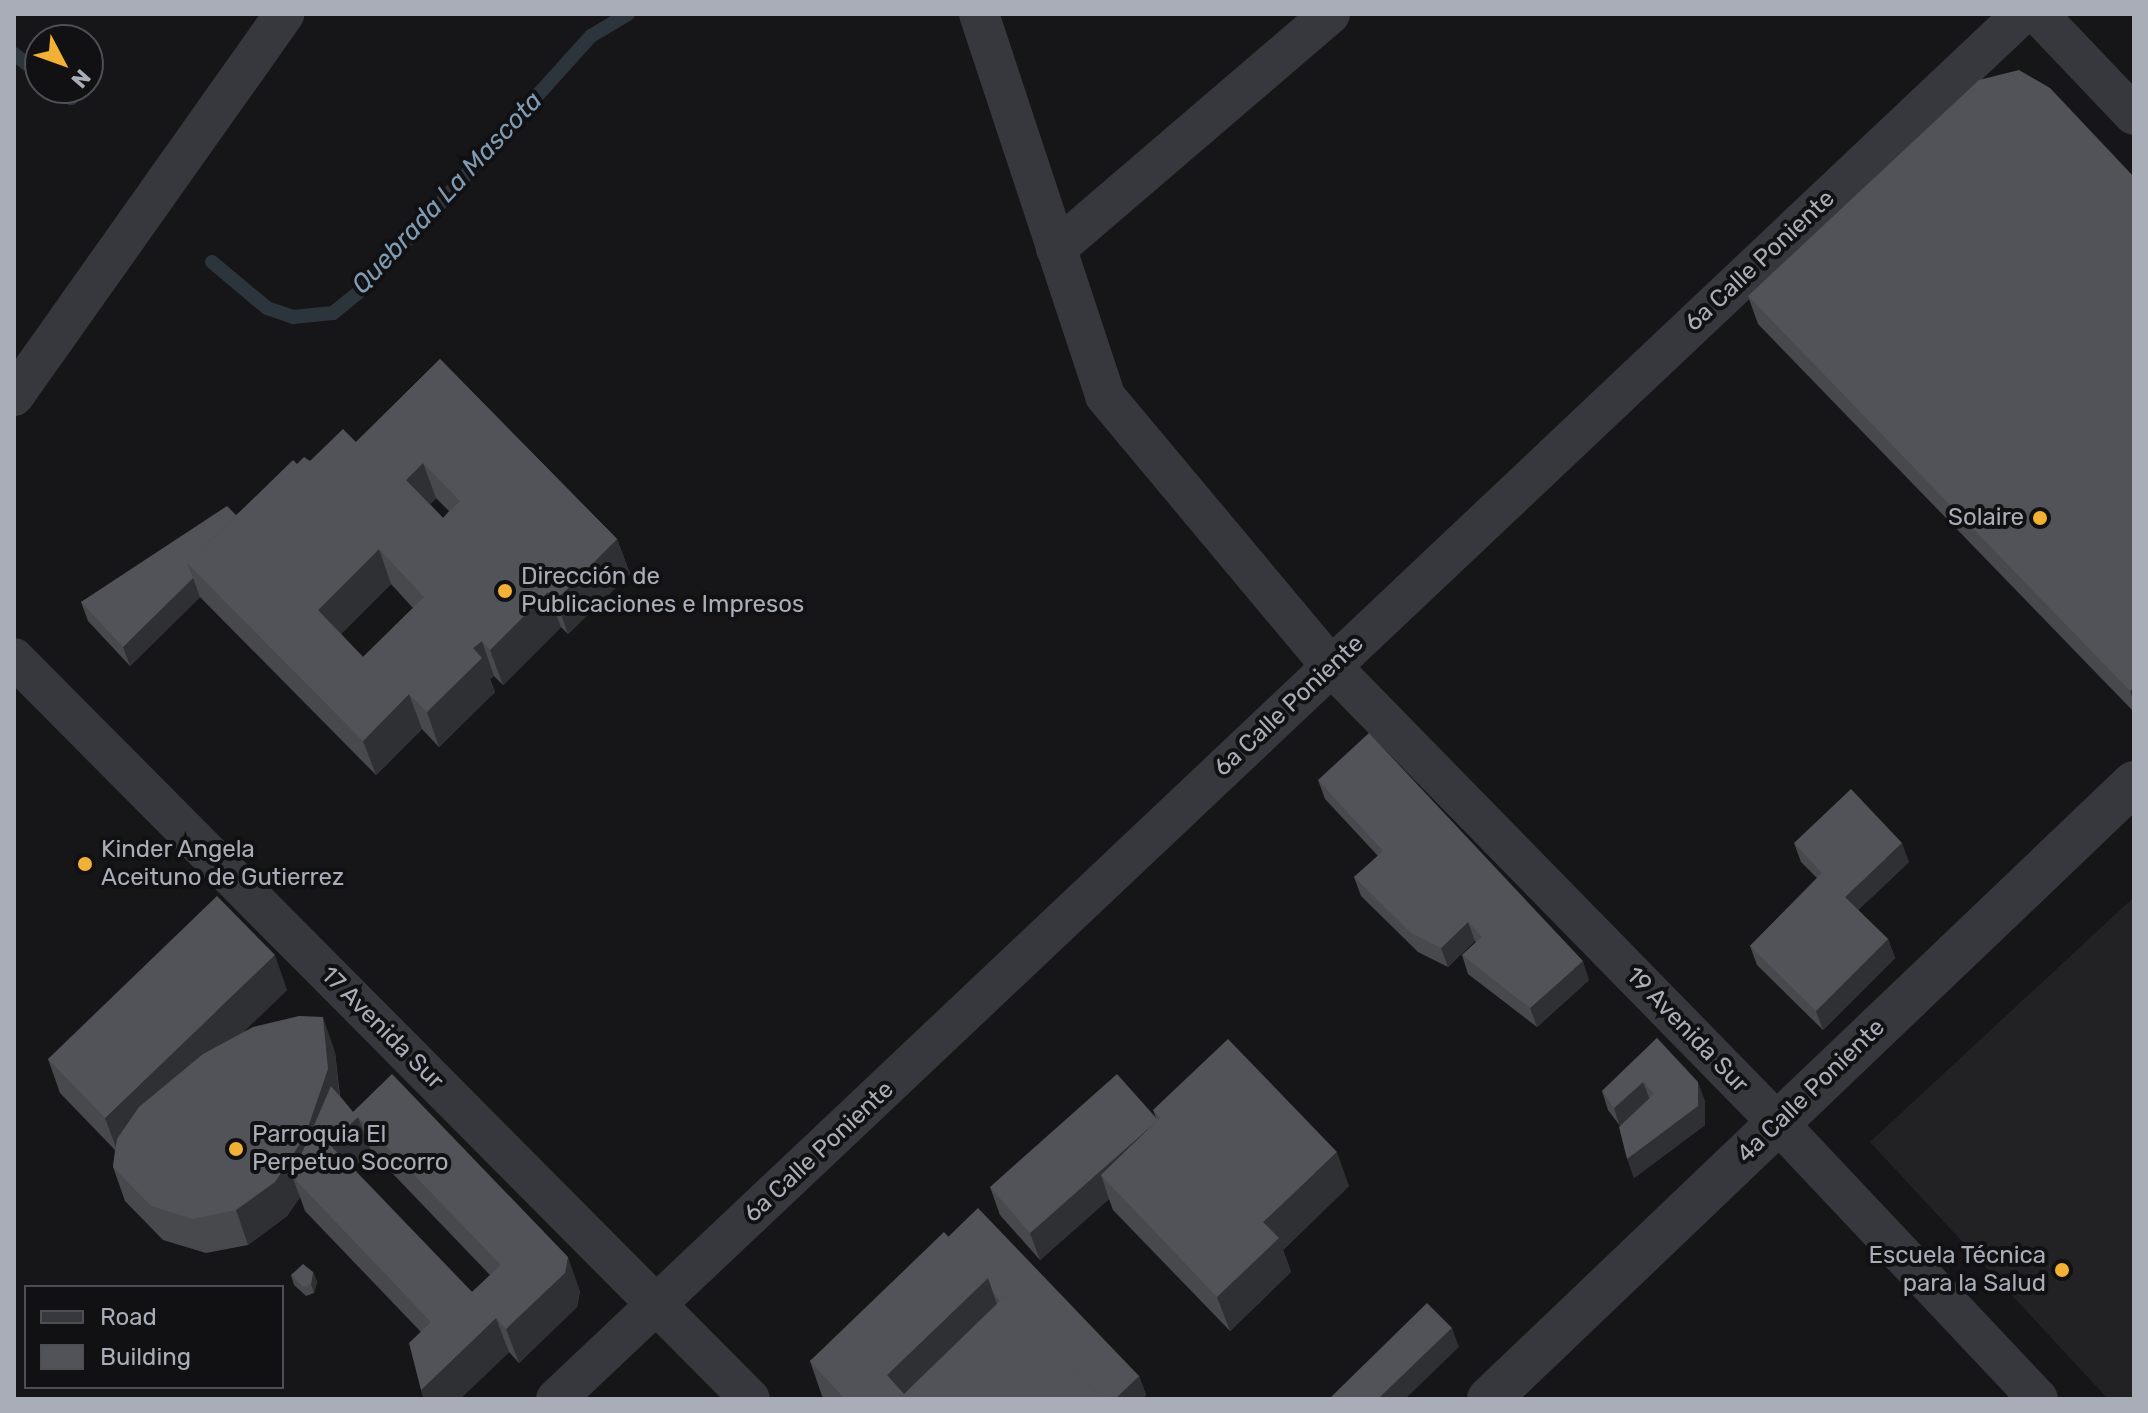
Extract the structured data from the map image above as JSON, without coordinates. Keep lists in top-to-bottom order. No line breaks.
{"streets":{"street":["6a Calle Poniente","17 Avenida Sur","19 Avenida Sur","4a Calle Poniente"]},"crossings":[["6a Calle Poniente","17 Avenida Sur"],["6a Calle Poniente","19 Avenida Sur"],["19 Avenida Sur","4a Calle Poniente"]],"water":["Quebrada La Mascota"],"places":["Solaire","Dirección de Publicaciones e Impresos","Kinder Angela Aceituno de Gutierrez","Parroquia El Perpetuo Socorro","Escuela Técnica para la Salud"],"legend":["Road","Building"],"north":"bottom right"}
